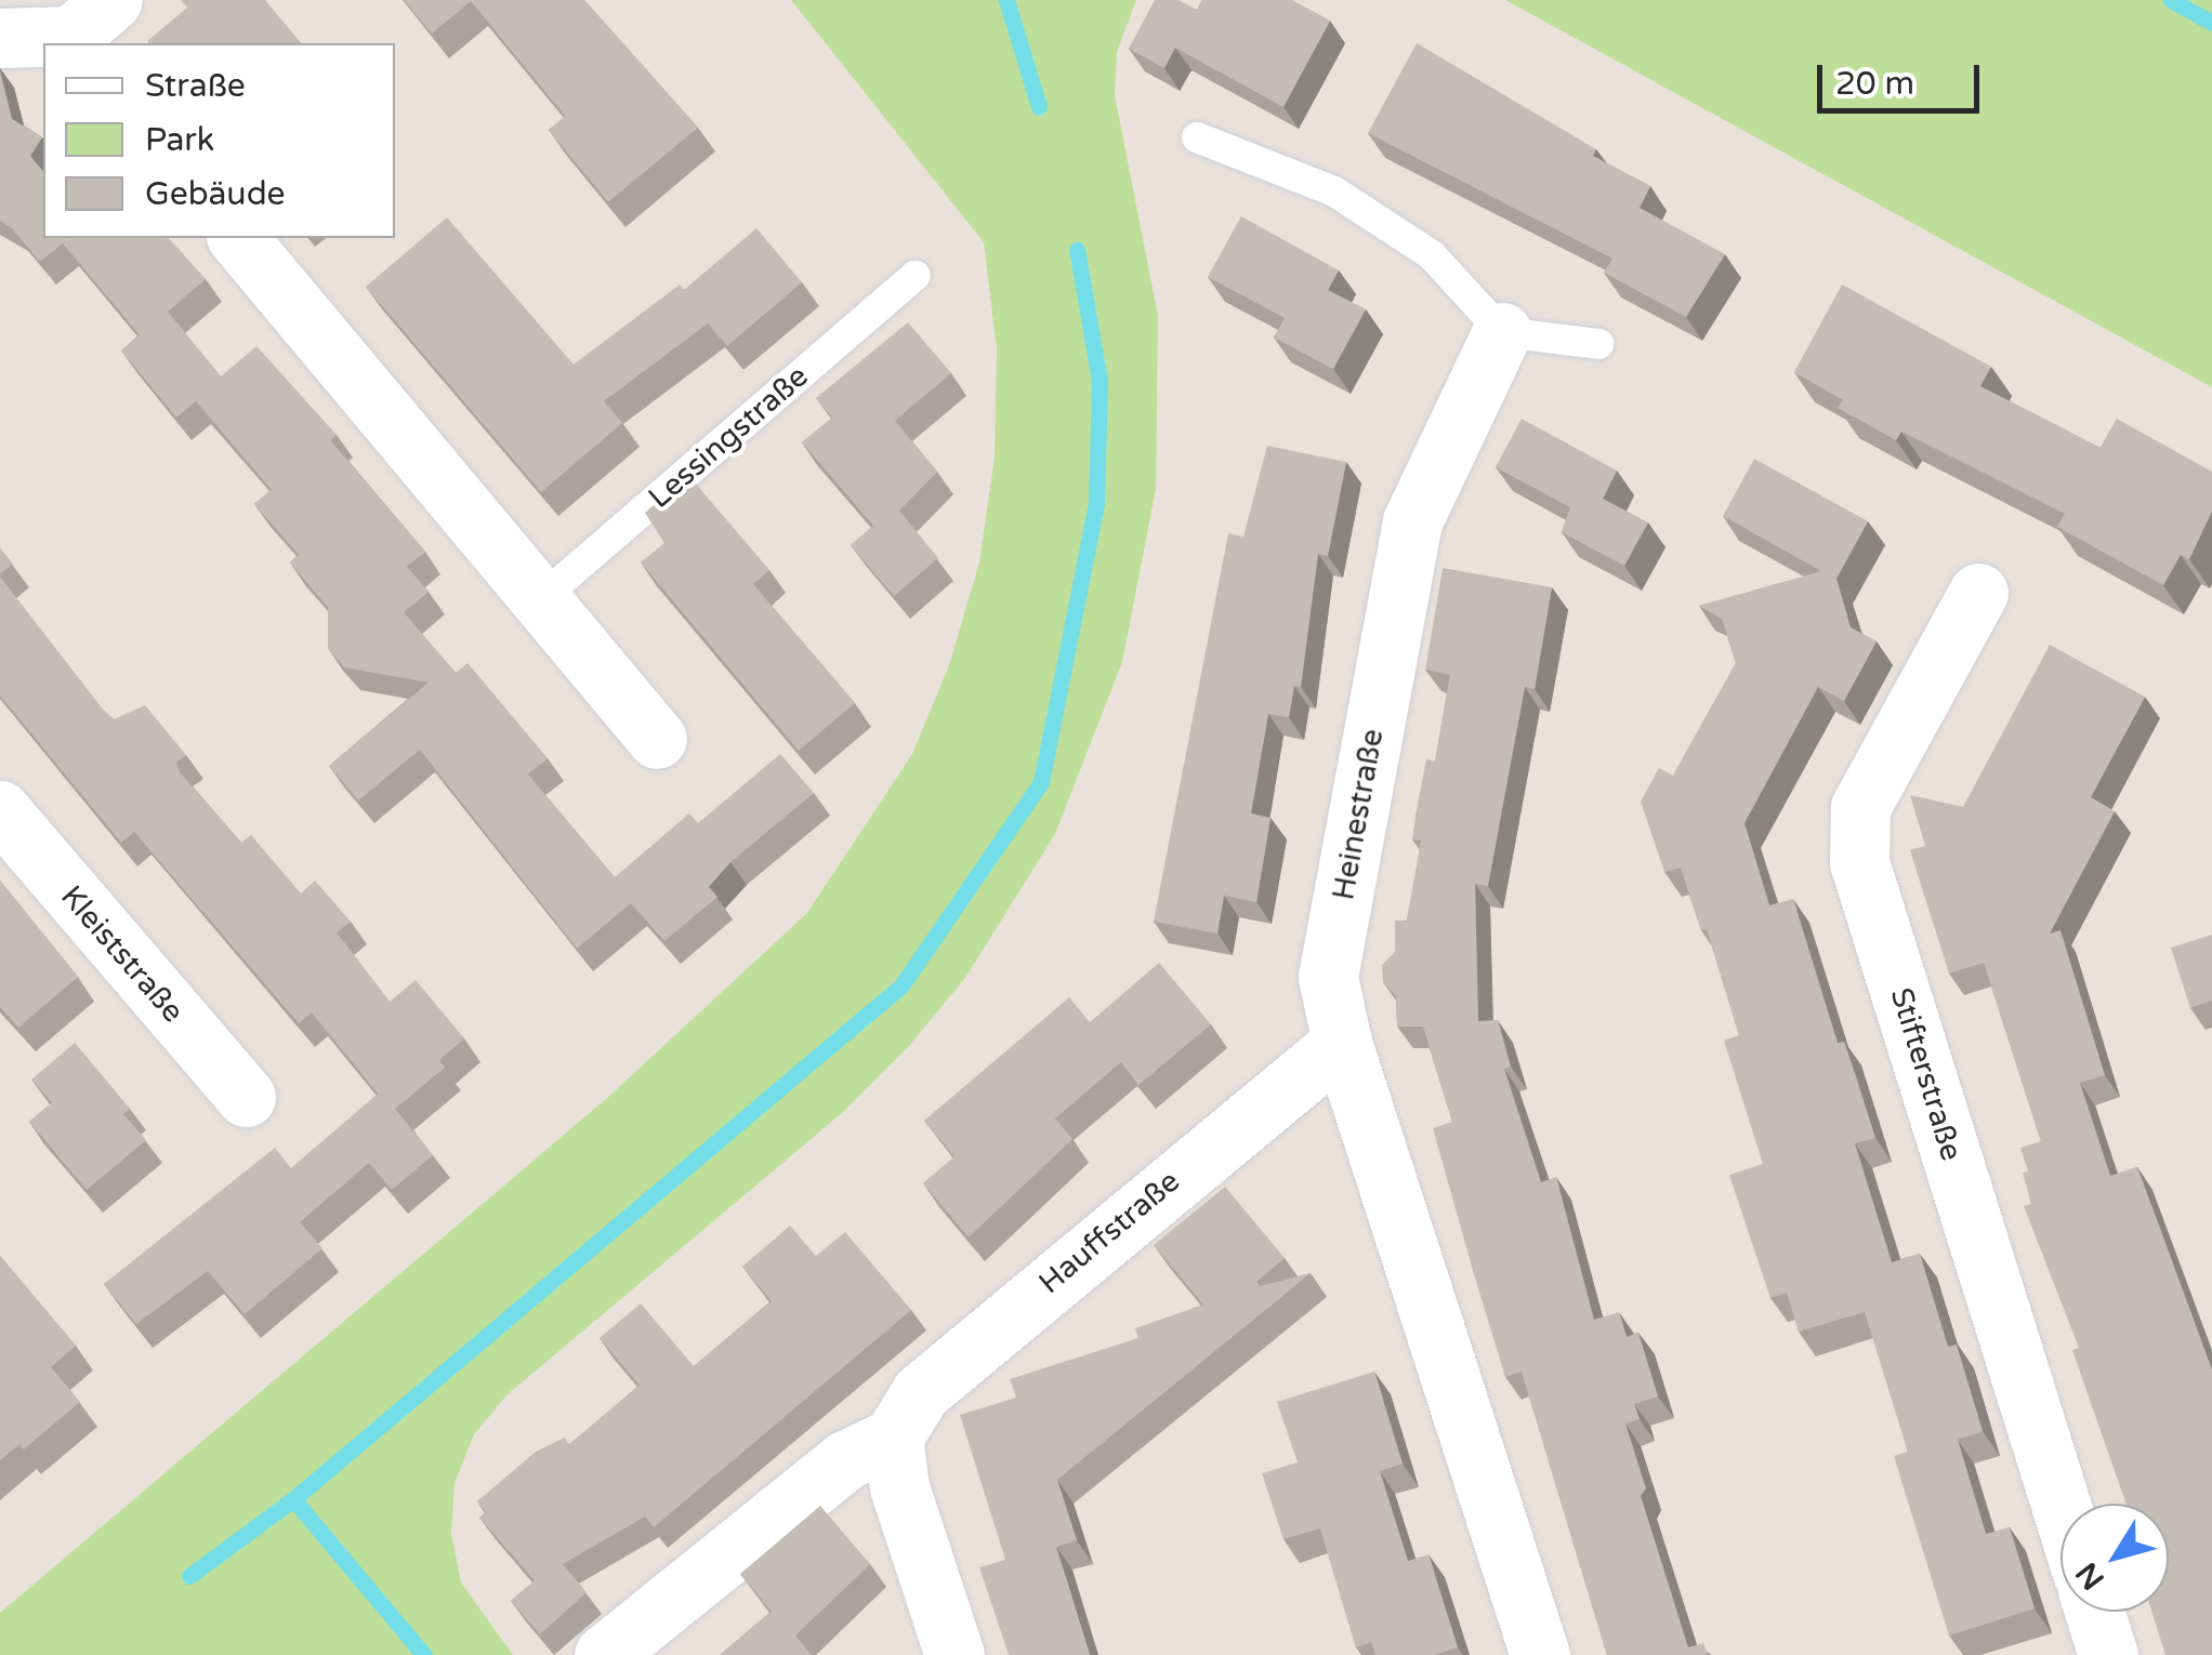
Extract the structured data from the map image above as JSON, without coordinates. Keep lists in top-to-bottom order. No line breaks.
{"streets":{"street":["Heinestraße","Kleiststraße","Stifterstraße","Hauffstraße"],"lane":["Lessingstraße"]},"crossings":[["Heinestraße","Hauffstraße"]],"legend":["Straße","Park","Gebäude"],"scale_bar":"20 m","north":"bottom left"}
